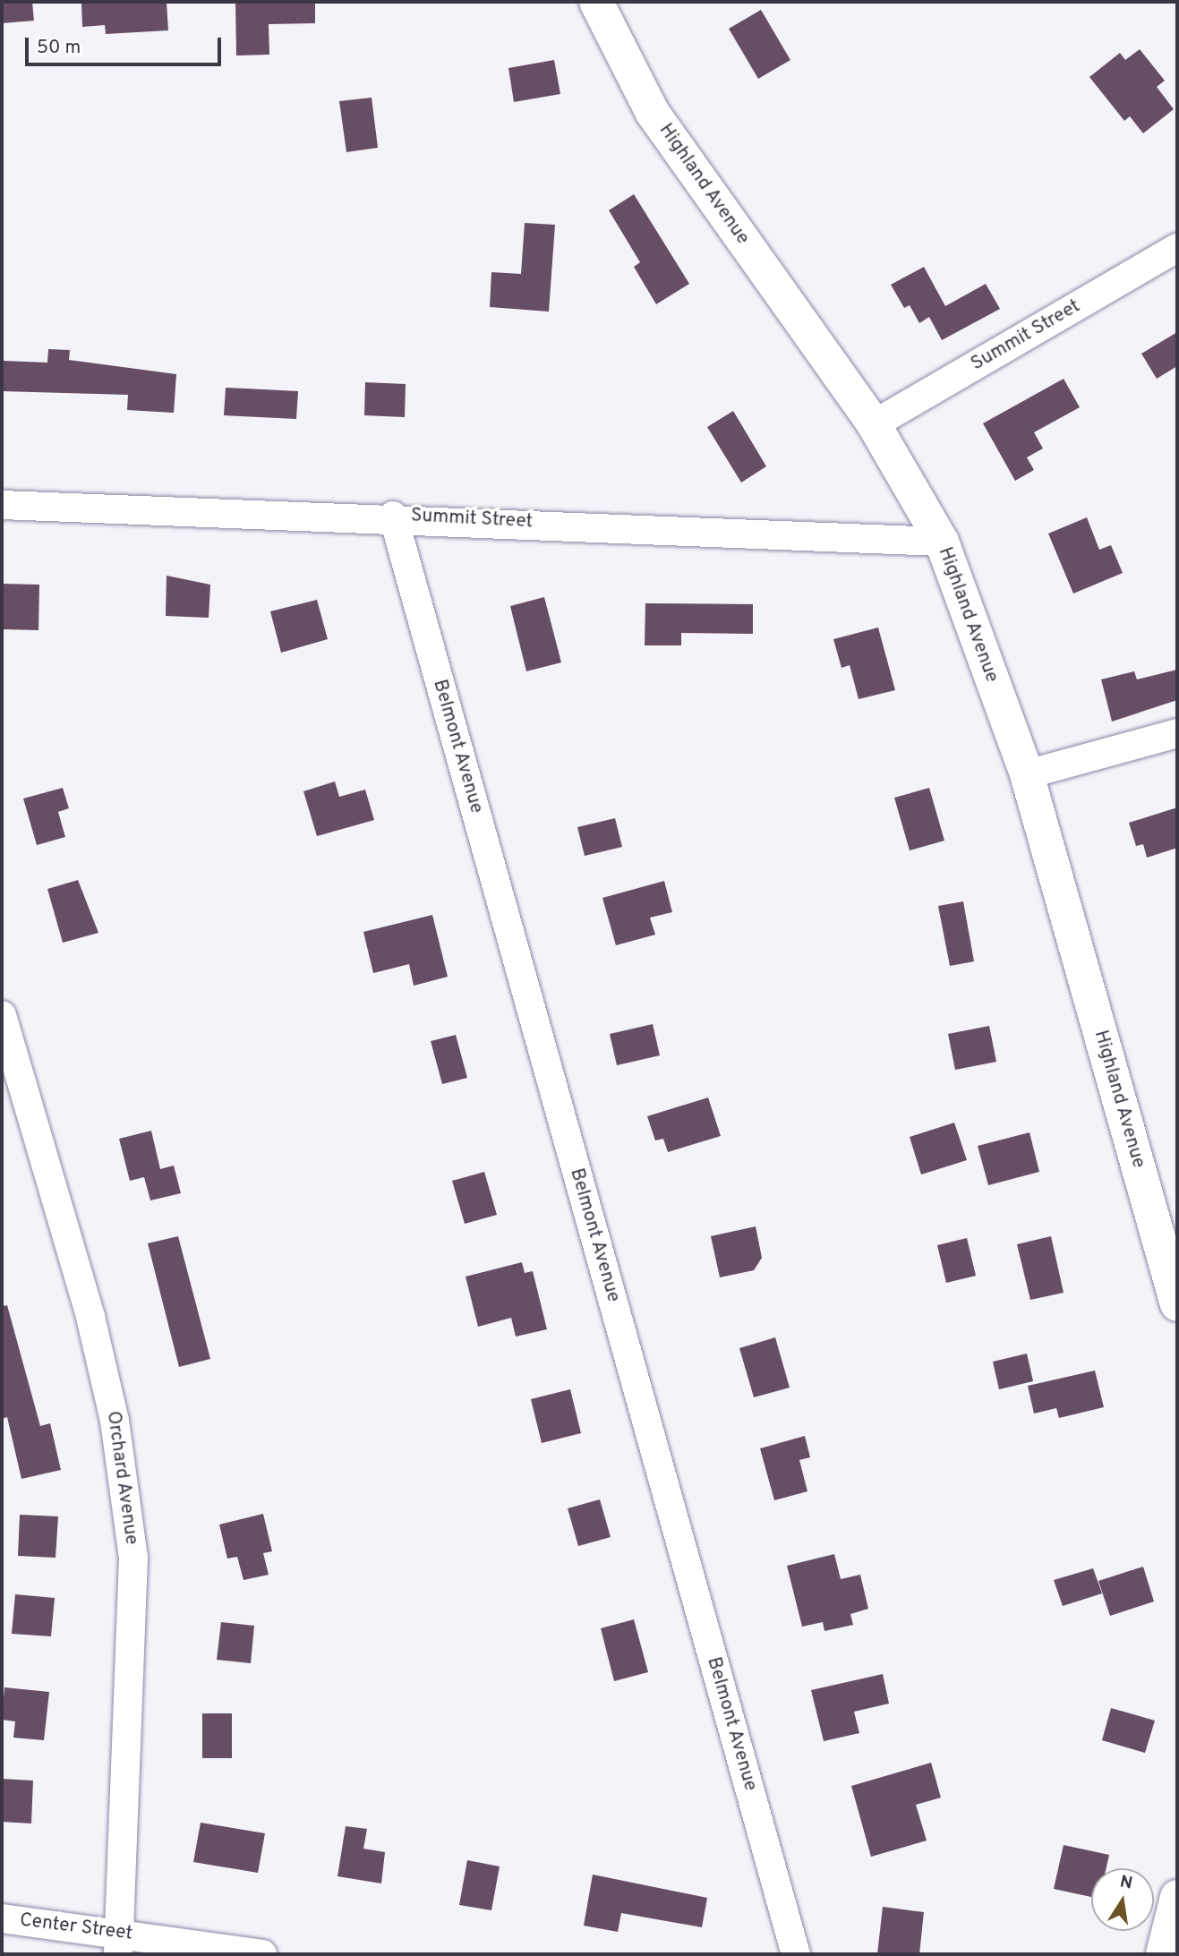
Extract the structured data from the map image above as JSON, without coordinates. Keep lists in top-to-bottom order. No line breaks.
{"streets":{"street":["Highland Avenue","Summit Street","Belmont Avenue","Orchard Avenue","Center Street"]},"crossings":[["Highland Avenue","Summit Street"],["Summit Street","Belmont Avenue"],["Orchard Avenue","Center Street"]],"scale_bar":"50 m","north":"top"}
